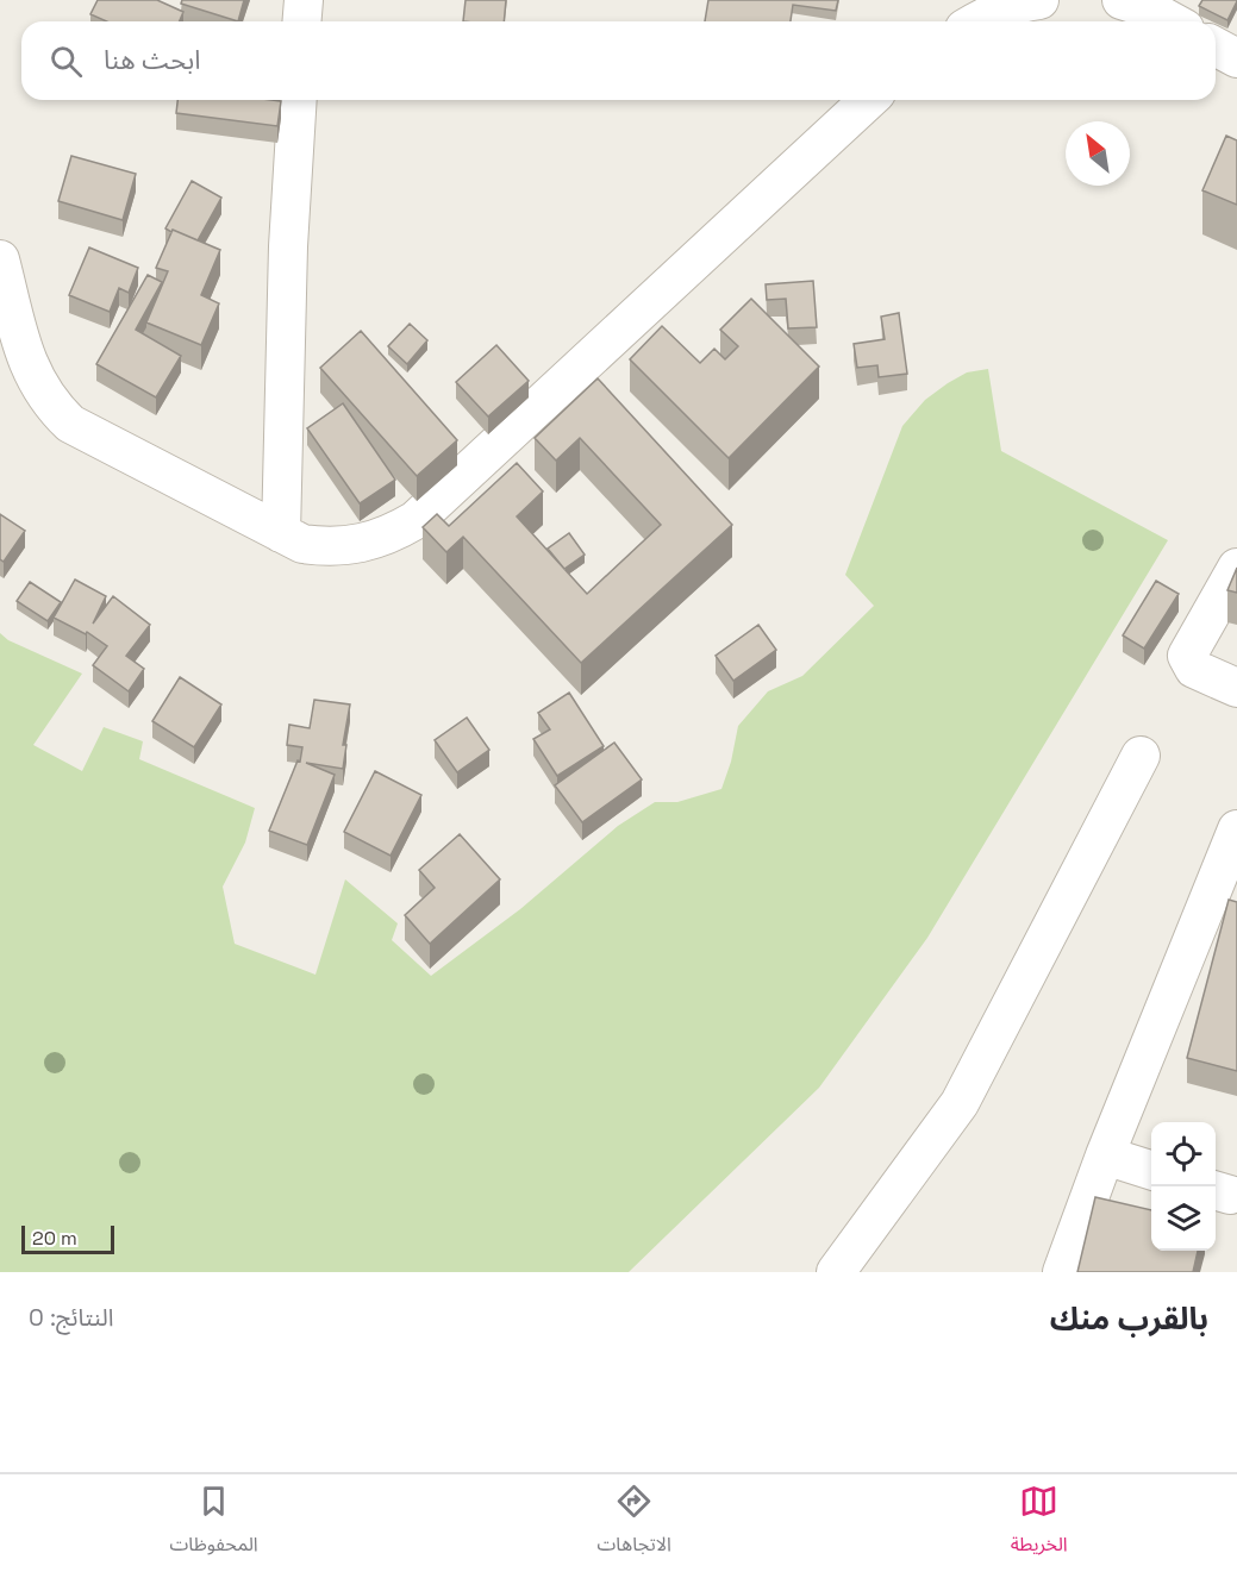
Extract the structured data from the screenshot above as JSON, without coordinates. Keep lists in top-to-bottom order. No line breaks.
{"scale_bar":"20 m","north":"top left","page":{"search":"ابحث هنا","scale":"20 m","heading":["بالقرب منك","النتائج: 0"],"nav":["الخريطة","الاتجاهات","المحفوظات"]}}
